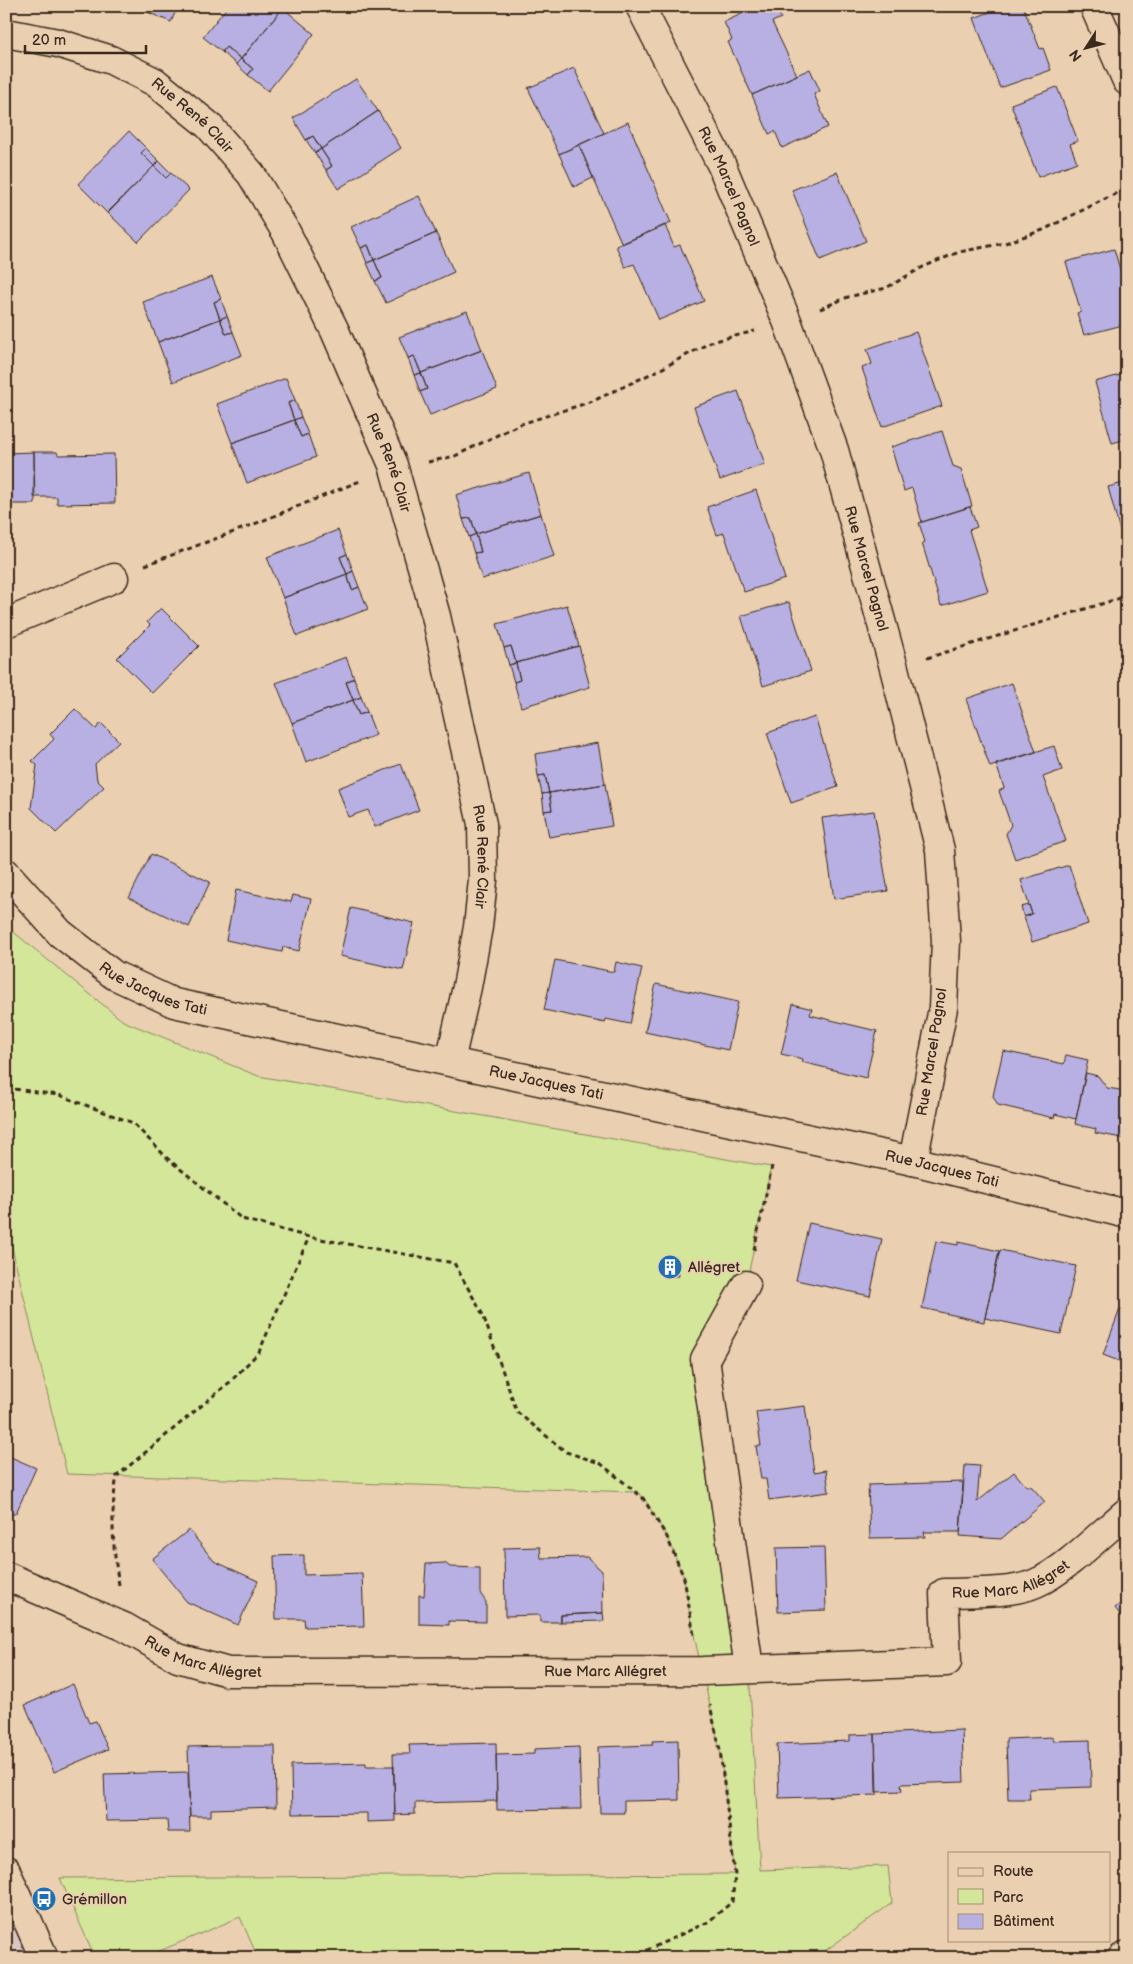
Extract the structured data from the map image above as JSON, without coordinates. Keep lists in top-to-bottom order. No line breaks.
{"streets":{"street":["Rue René Clair","Rue Marcel Pagnol","Rue Jacques Tati","Rue Marc Allégret"]},"crossings":[["Rue René Clair","Rue Jacques Tati"],["Rue Marcel Pagnol","Rue Jacques Tati"]],"places":{"building":["Allégret"],"bus stop":["Grémillon"]},"legend":["Route","Parc","Bâtiment"],"scale_bar":"20 m","north":"bottom left"}
